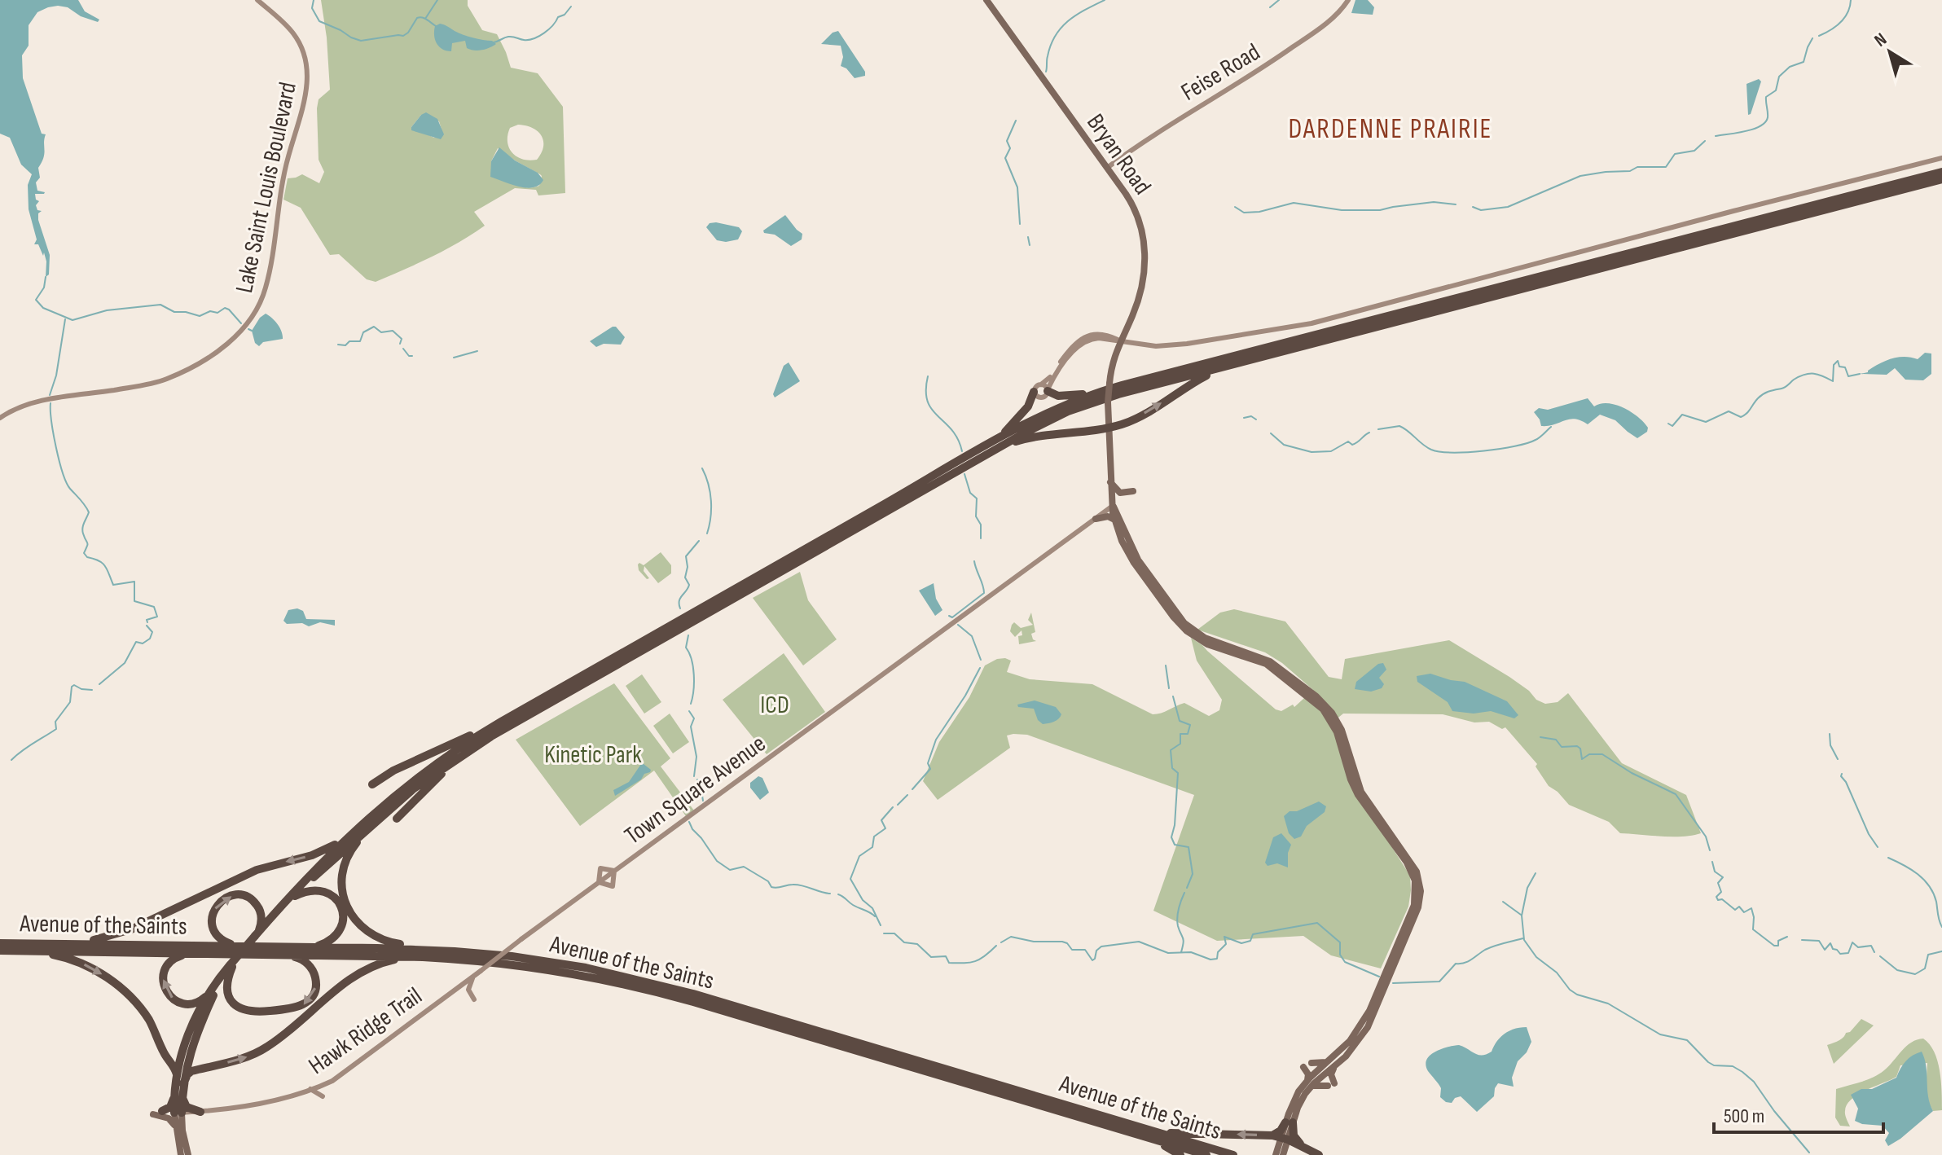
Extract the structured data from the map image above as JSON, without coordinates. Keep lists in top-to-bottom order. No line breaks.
{"streets":{"highway":["Avenue of the Saints"],"main road":["Feise Road","Bryan Road","Lake Saint Louis Boulevard","Town Square Avenue","Hawk Ridge Trail"]},"crossings":[["Feise Road","Bryan Road"],["Bryan Road","Town Square Avenue"],["Town Square Avenue","Hawk Ridge Trail"]],"districts":["DARDENNE PRAIRIE"],"parks":["ICD","Kinetic Park"],"scale_bar":"500 m","north":"top left"}
